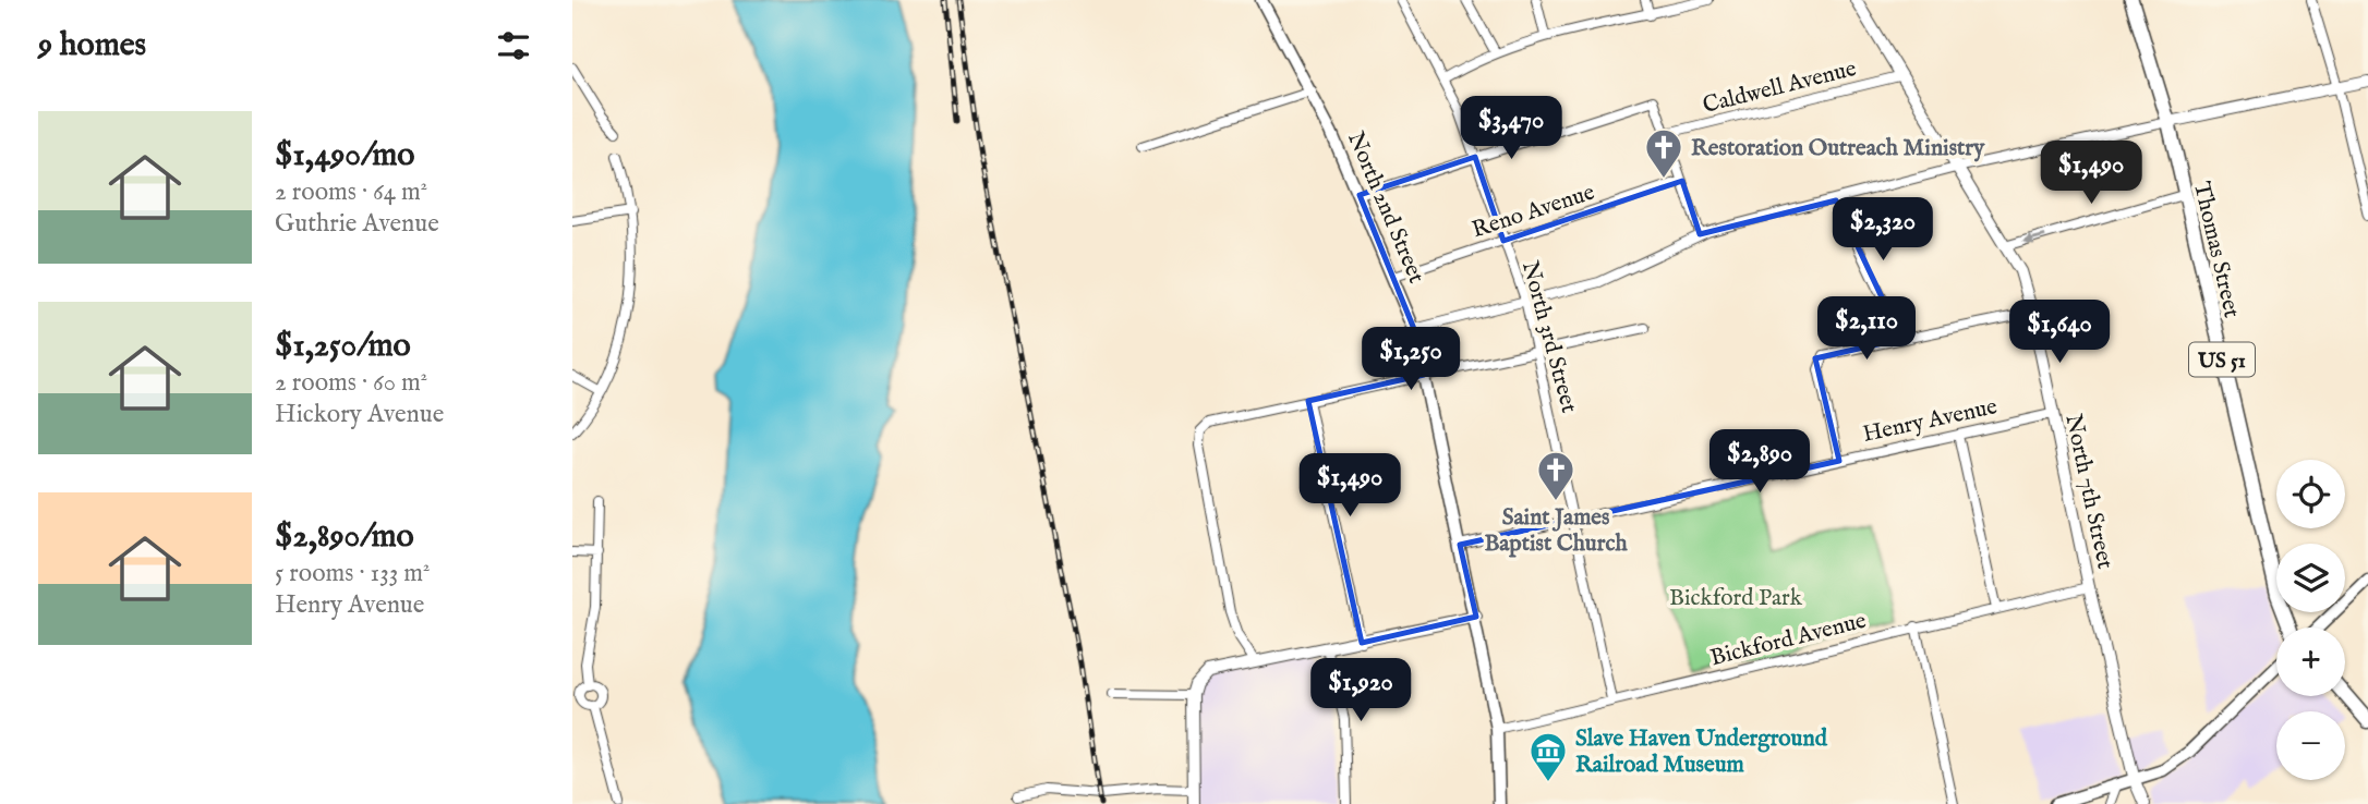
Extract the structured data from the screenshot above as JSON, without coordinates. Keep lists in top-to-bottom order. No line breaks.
{"streets":{"main road":["North 2nd Street","Thomas Street","US 51"],"street":["Caldwell Avenue","Reno Avenue","North 3rd Street","Henry Avenue","North 7th Street","Bickford Avenue"]},"crossings":[["Caldwell Avenue","North 7th Street"],["North 2nd Street","Reno Avenue"],["North 2nd Street","Henry Avenue"],["North 2nd Street","Bickford Avenue"],["Reno Avenue","North 3rd Street"],["North 3rd Street","Henry Avenue"],["North 3rd Street","Bickford Avenue"],["Henry Avenue","North 7th Street"],["North 7th Street","Bickford Avenue"]],"parks":["Bickford Park"],"places":{"church":["Restoration Outreach Ministry","Saint James Baptist Church"],"museum":["Slave Haven Underground Railroad Museum"]},"page":{"heading":"9 homes","list":[{"name":"$1,490/mo","note":"2 rooms · 64 m² · Guthrie Avenue"},{"name":"$1,250/mo","note":"2 rooms · 60 m² · Hickory Avenue"},{"name":"$2,890/mo","note":"5 rooms · 133 m² · Henry Avenue"}],"price":["$3,470","$1,490","$2,320","$2,110","$1,640","$1,250","$2,890","$1,490","$1,920"],"map_buttons":["+","−"]}}
